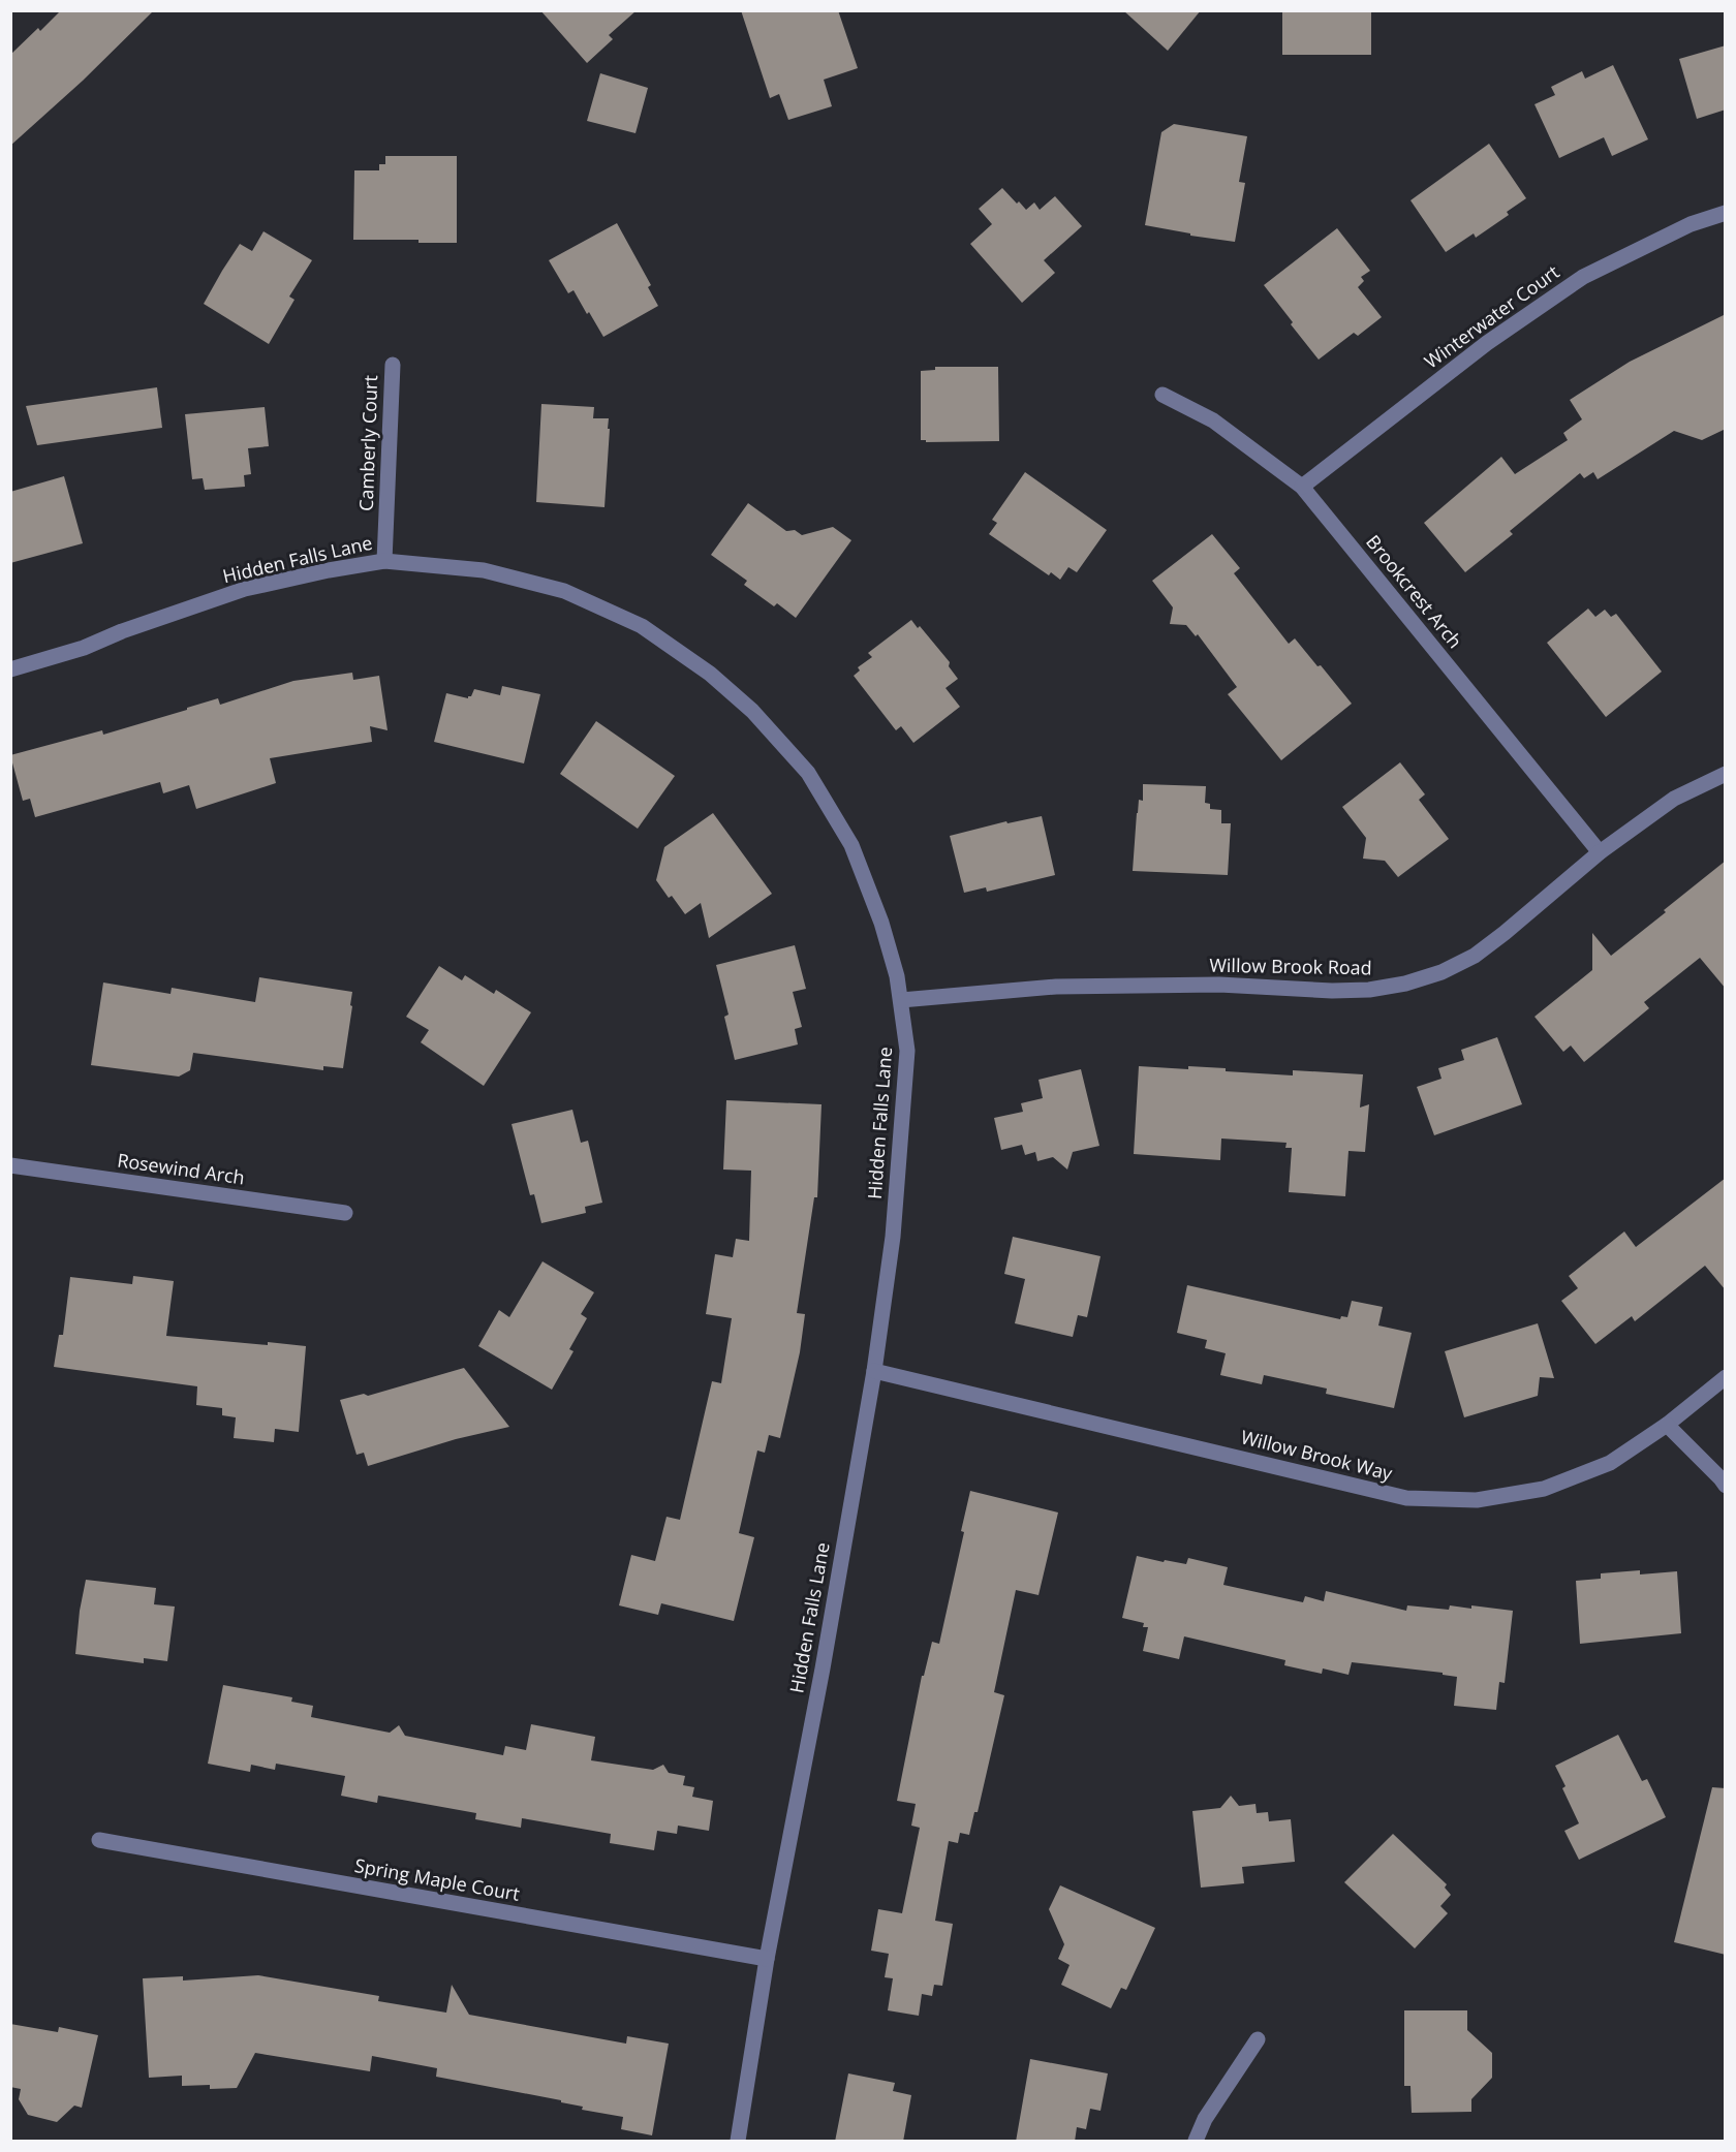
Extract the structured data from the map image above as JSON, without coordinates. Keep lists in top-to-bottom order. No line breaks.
{"streets":{"street":["Winterwater Court","Camberly Court","Hidden Falls Lane","Brookcrest Arch","Willow Brook Road","Rosewind Arch","Willow Brook Way","Spring Maple Court"]},"crossings":[["Winterwater Court","Brookcrest Arch"],["Camberly Court","Hidden Falls Lane"],["Hidden Falls Lane","Willow Brook Road"],["Hidden Falls Lane","Willow Brook Way"],["Hidden Falls Lane","Spring Maple Court"],["Brookcrest Arch","Willow Brook Road"]]}
